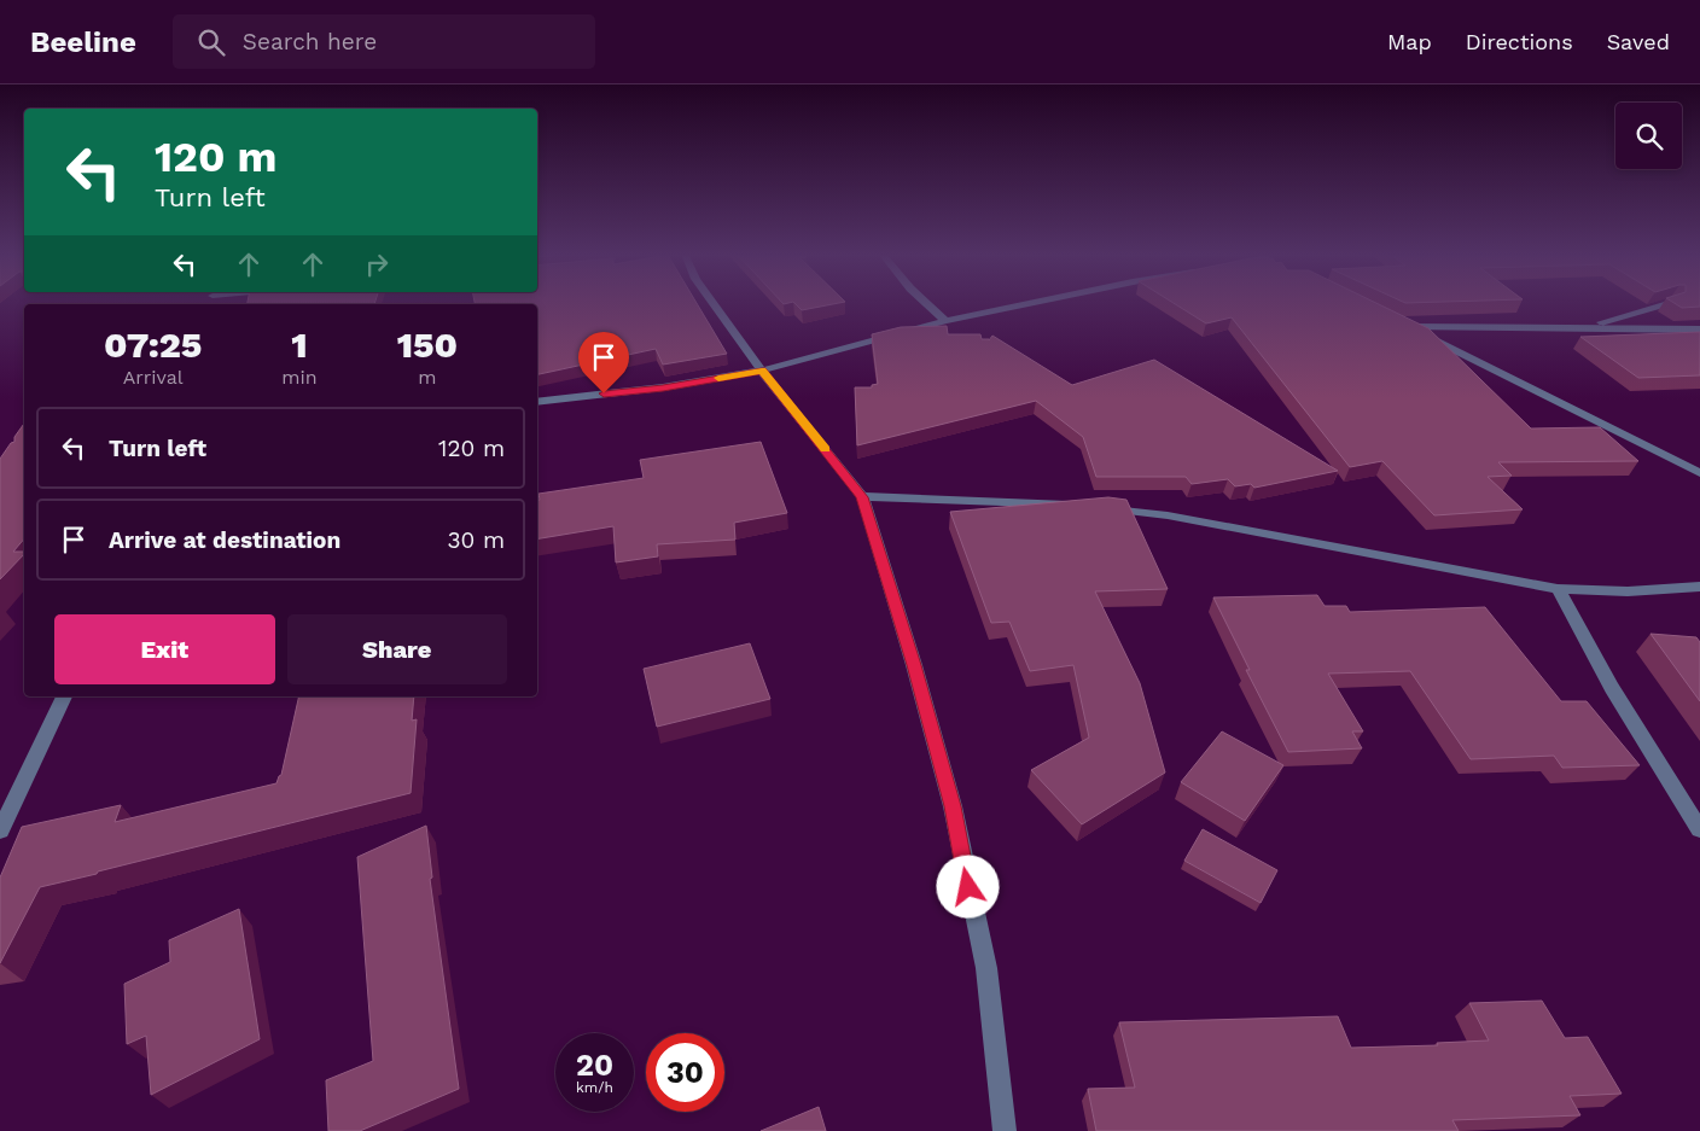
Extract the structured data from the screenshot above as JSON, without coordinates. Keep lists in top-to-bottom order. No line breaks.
{"page":{"header":"Beeline","search":"Search here","nav":["Map","Directions","Saved"],"turn":["120 m","Turn left"],"eta":["07:25","Arrival","1","min","150","m"],"list":[{"name":"Turn left","value":"120 m"},{"name":"Arrive at destination","value":"30 m"}],"buttons":["Exit","Share"],"speed":"20 km/h","limit":"30"}}
